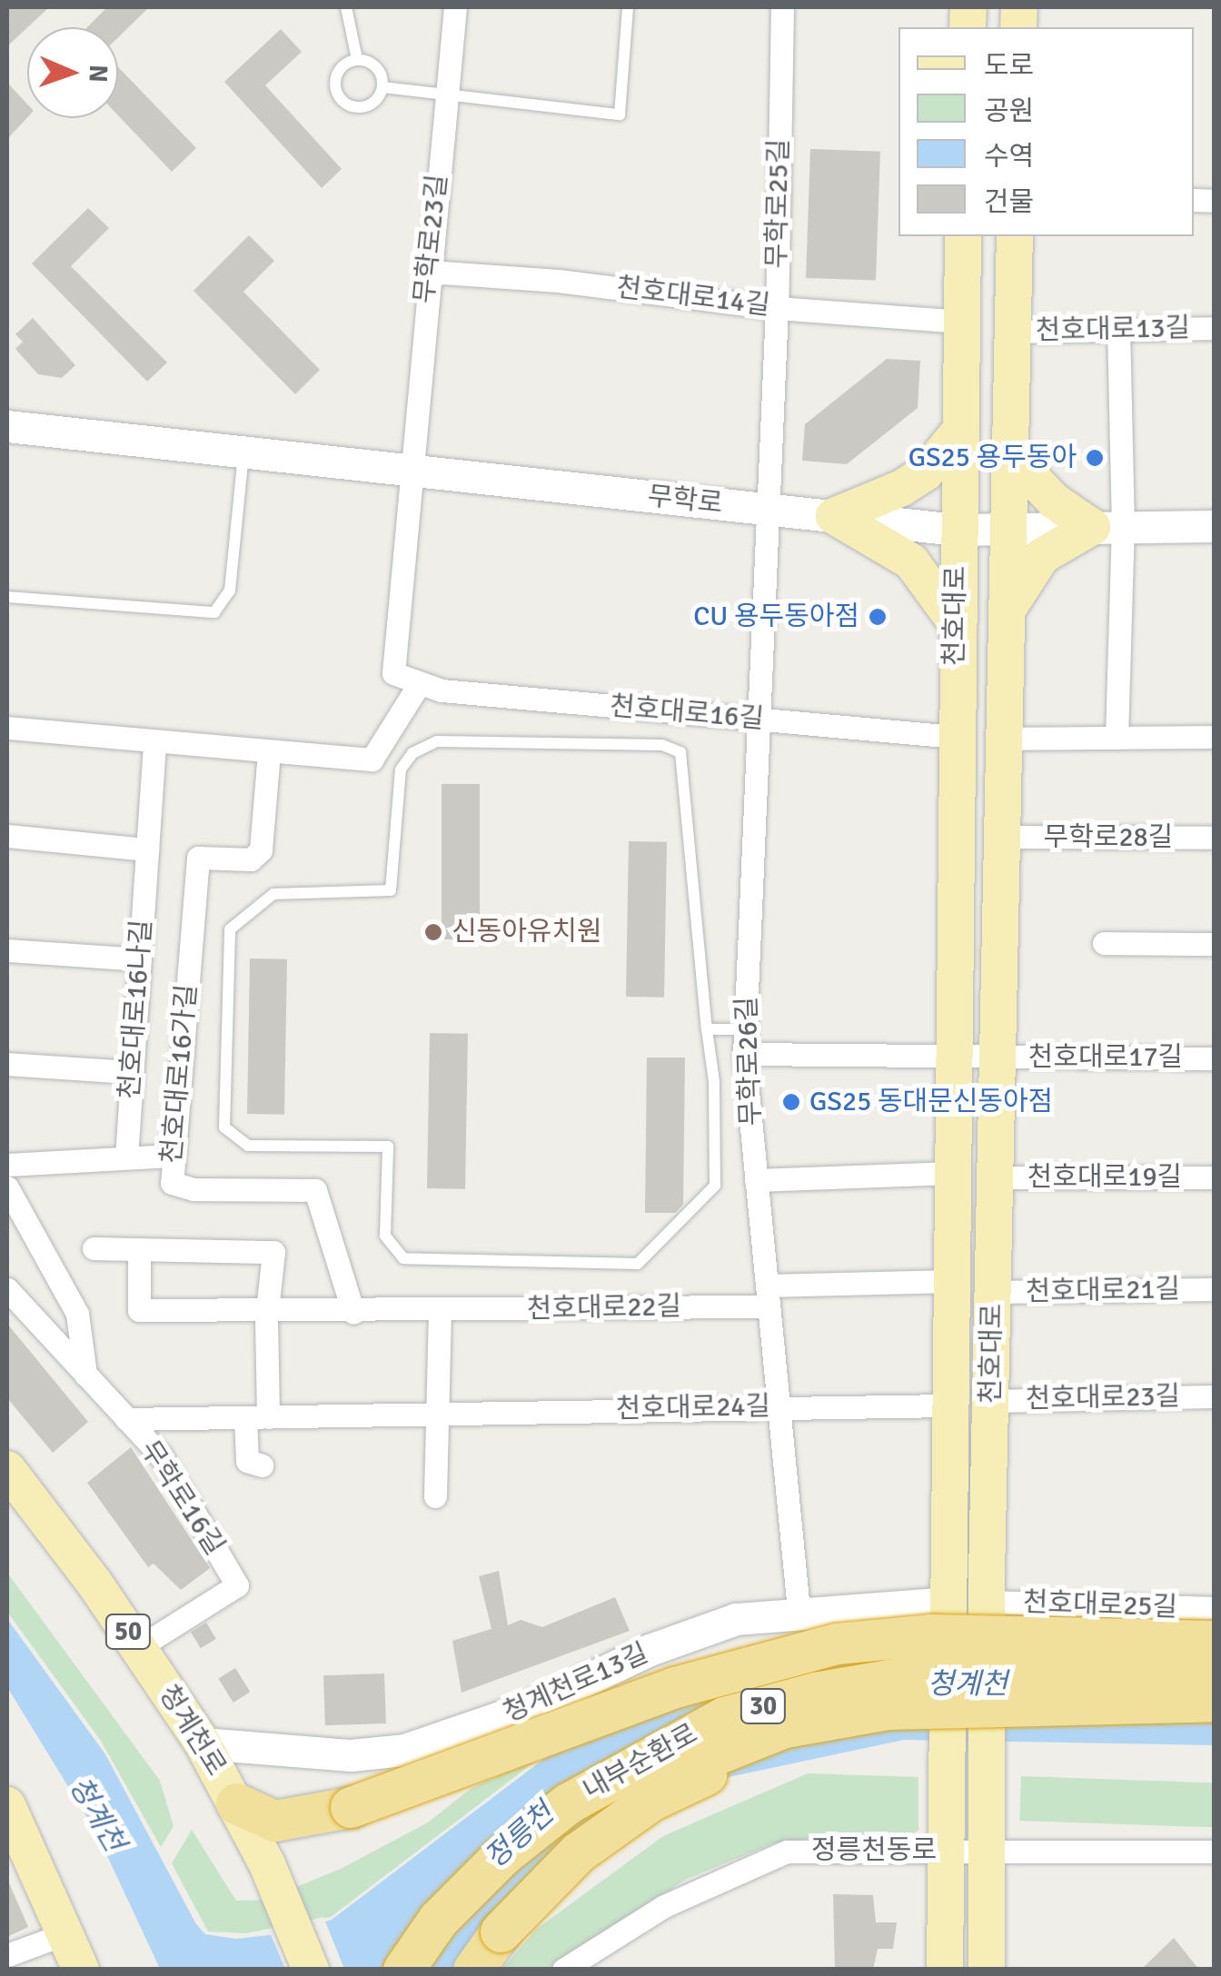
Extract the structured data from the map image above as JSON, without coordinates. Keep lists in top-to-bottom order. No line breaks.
{"streets":{"highway":["30","내부순환로"],"main road":["무학로","천호대로","50","청계천로13길","청계천로"],"street":["무학로25길","무학로23길","천호대로14길","천호대로13길","천호대로16길","무학로28길","천호대로16나길","천호대로17길","무학로26길","천호대로16가길","천호대로19길","천호대로21길","천호대로22길","천호대로23길","천호대로24길","무학로16길","천호대로25길","정릉천동로"]},"crossings":[["무학로25길","천호대로14길"],["무학로25길","무학로"],["무학로25길","무학로26길"],["무학로23길","천호대로14길"],["무학로23길","무학로"],["무학로23길","천호대로16길"],["천호대로14길","천호대로"],["천호대로13길","천호대로"],["무학로","천호대로"],["무학로","천호대로16길"],["무학로","무학로26길"],["천호대로","천호대로16길"],["천호대로","무학로28길"],["천호대로","천호대로17길"],["천호대로","천호대로19길"],["천호대로","천호대로21길"],["천호대로","천호대로22길"],["천호대로","천호대로23길"],["천호대로","천호대로24길"],["천호대로","천호대로25길"],["천호대로","청계천로13길"],["천호대로","정릉천동로"],["천호대로16길","무학로26길"],["무학로26길","천호대로22길"],["무학로26길","천호대로24길"],["무학로26길","청계천로13길"],["천호대로16가길","천호대로22길"],["천호대로24길","무학로16길"],["무학로16길","청계천로"],["청계천로13길","청계천로"]],"water":["청계천","정릉천"],"places":["GS25 용두동아","CU 용두동아점","신동아유치원","GS25 동대문신동아점"],"legend":["도로","공원","수역","건물"],"north":"right"}
